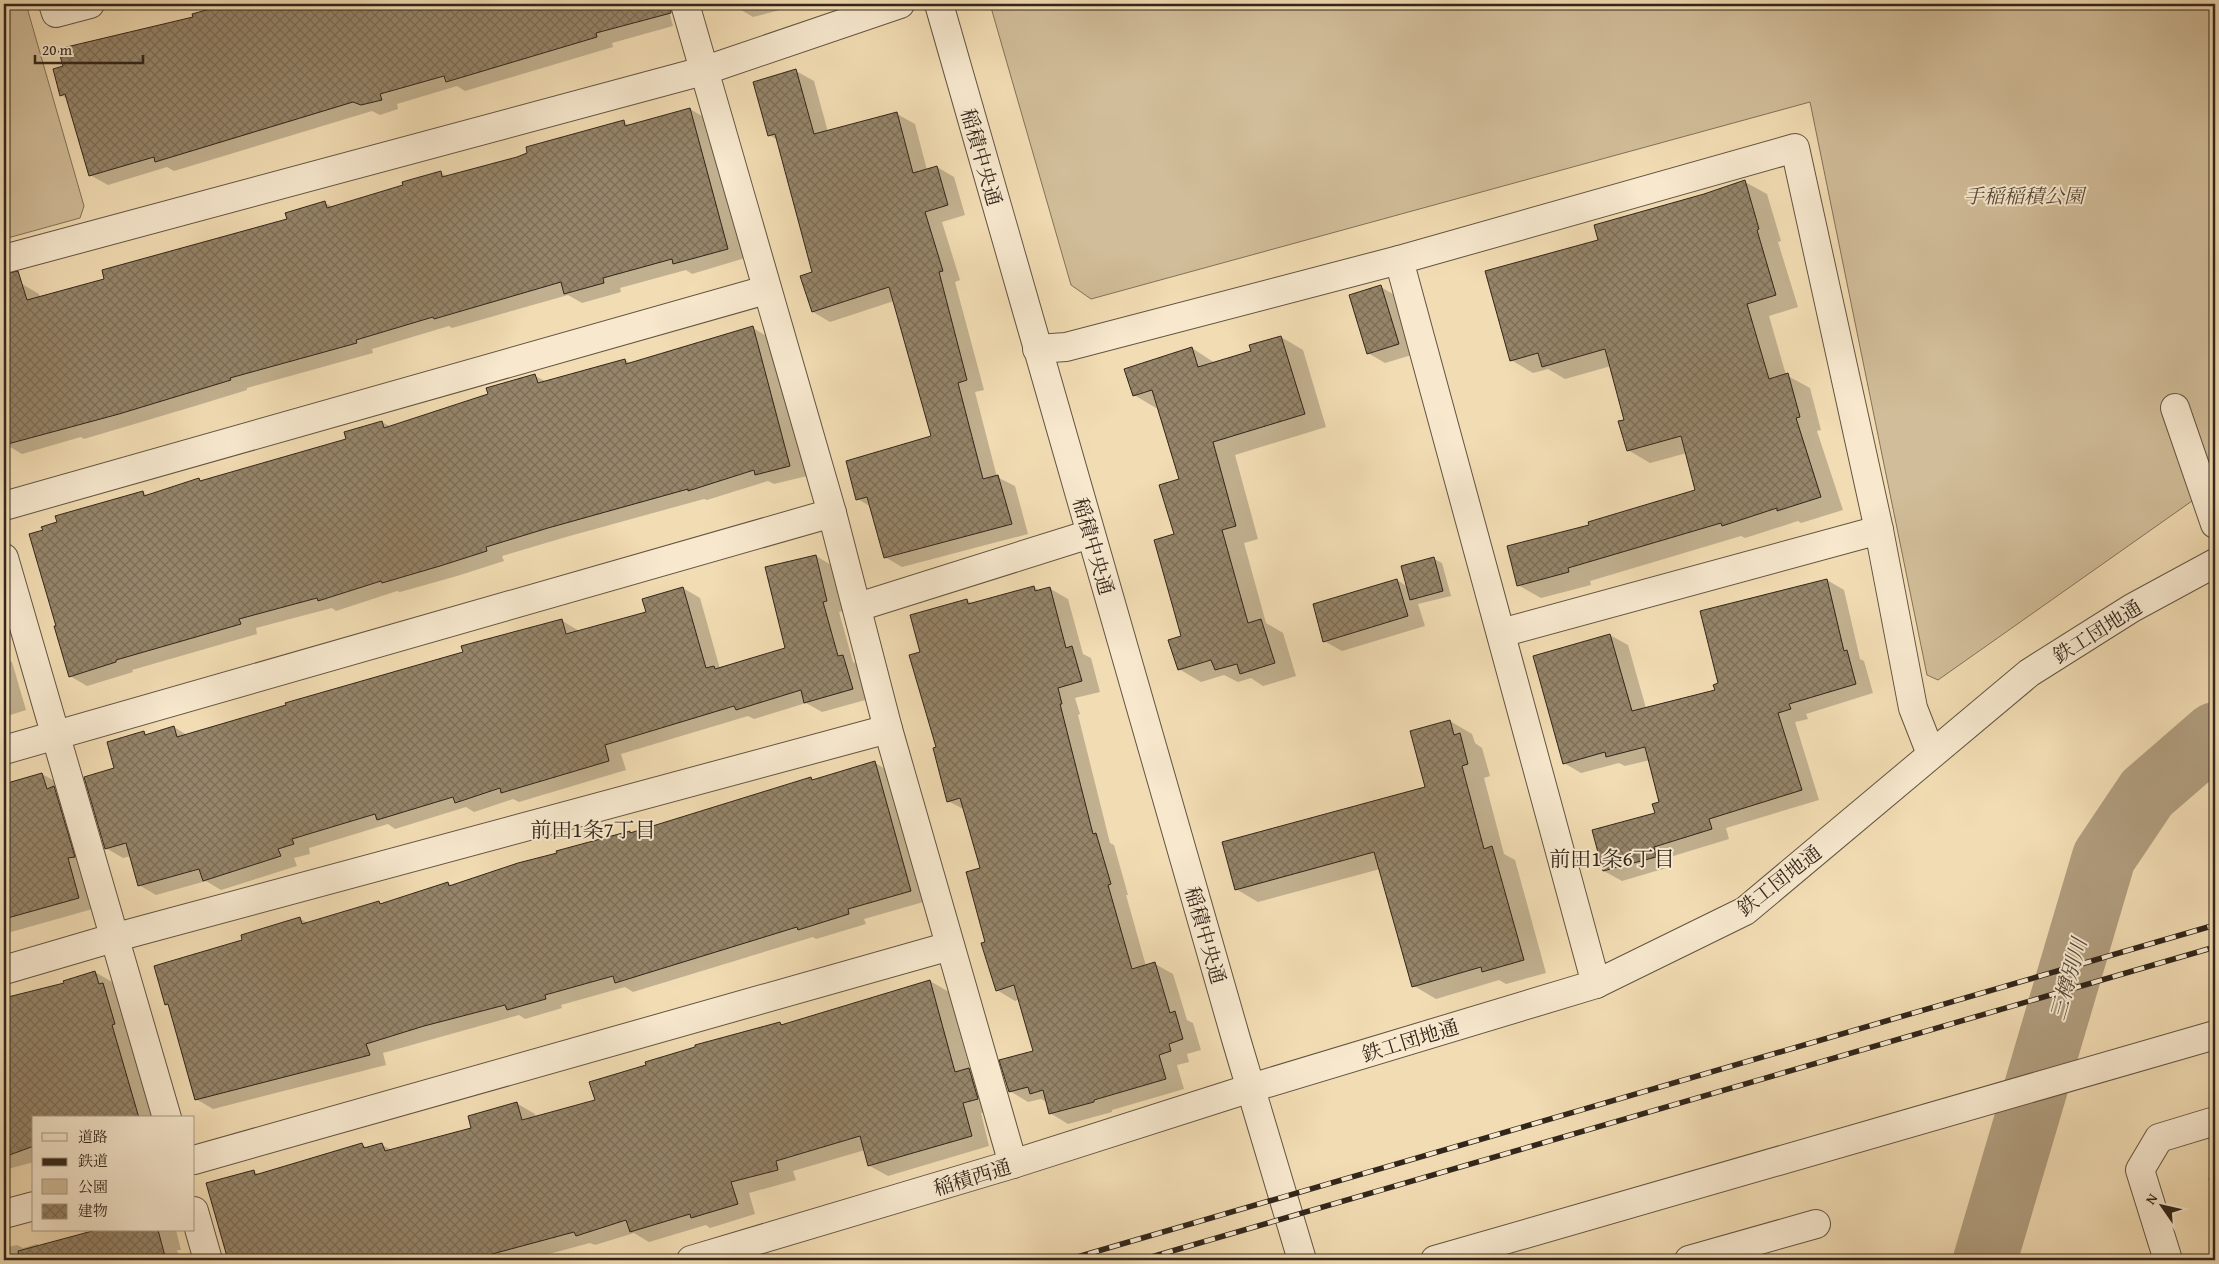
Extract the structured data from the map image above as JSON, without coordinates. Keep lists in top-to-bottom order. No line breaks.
{"streets":{"street":["稲積中央通","鉄工団地通","稲積西通"]},"crossings":[["稲積中央通","鉄工団地通"],["稲積中央通","稲積西通"],["鉄工団地通","稲積西通"]],"districts":["前田1条7丁目","前田1条6丁目"],"water":["三樽別川"],"parks":["手稲稲積公園"],"legend":["道路","鉄道","公園","建物"],"scale_bar":"20 m","north":"top left"}
